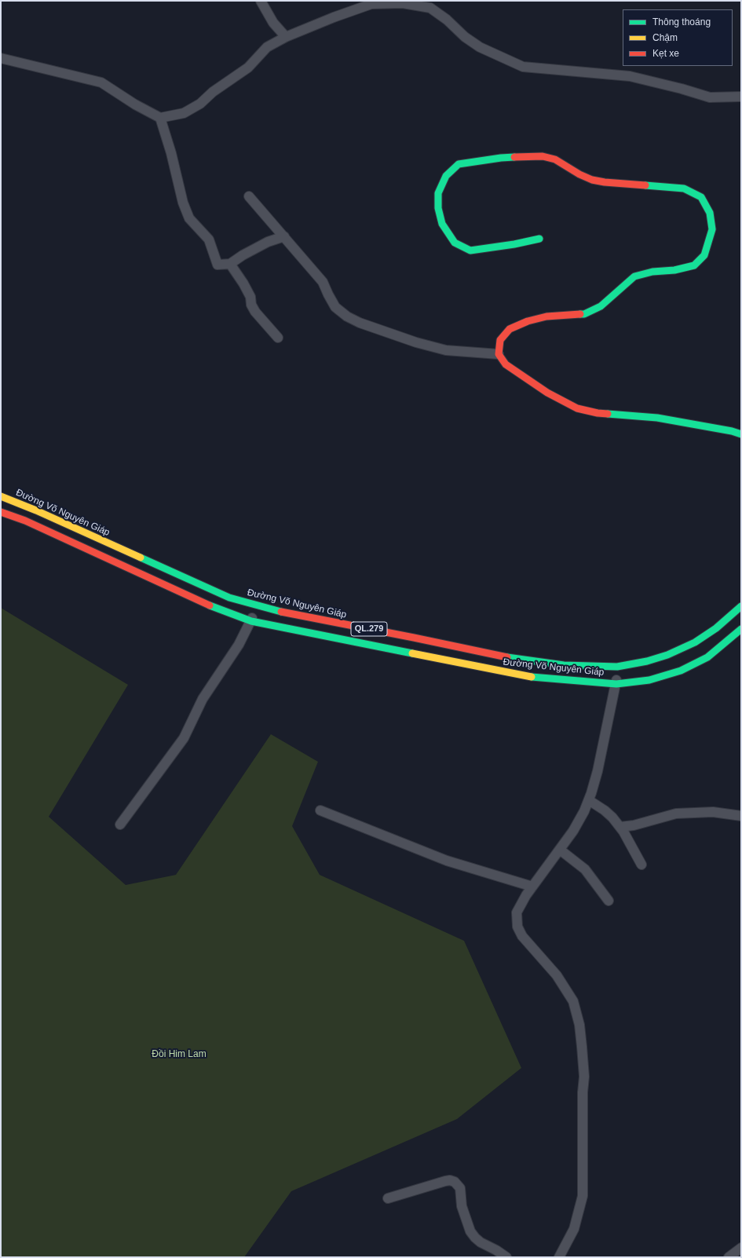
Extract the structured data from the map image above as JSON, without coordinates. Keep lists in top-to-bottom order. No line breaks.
{"streets":{"main road":["Đường Võ Nguyên Giáp","QL.279"]},"parks":["Đồi Him Lam"],"legend":["Thông thoáng","Chậm","Kẹt xe"]}
